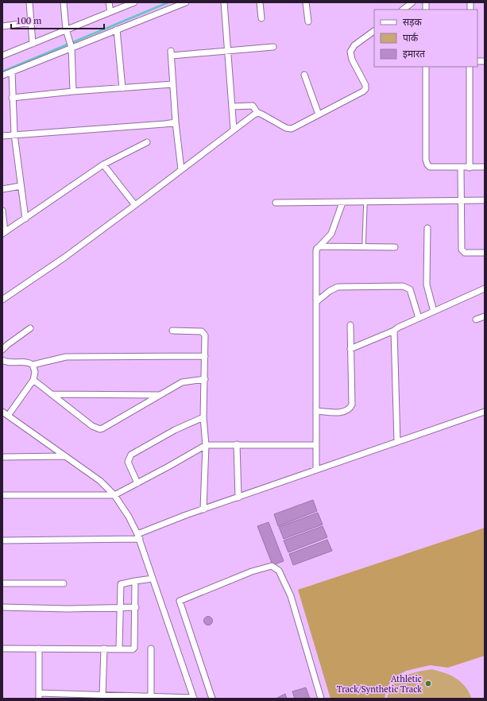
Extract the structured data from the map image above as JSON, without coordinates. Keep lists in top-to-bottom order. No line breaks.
{"places":["Athletic Track/Synthetic Track"],"legend":["सड़क","पार्क","इमारत"],"scale_bar":"100 m"}
